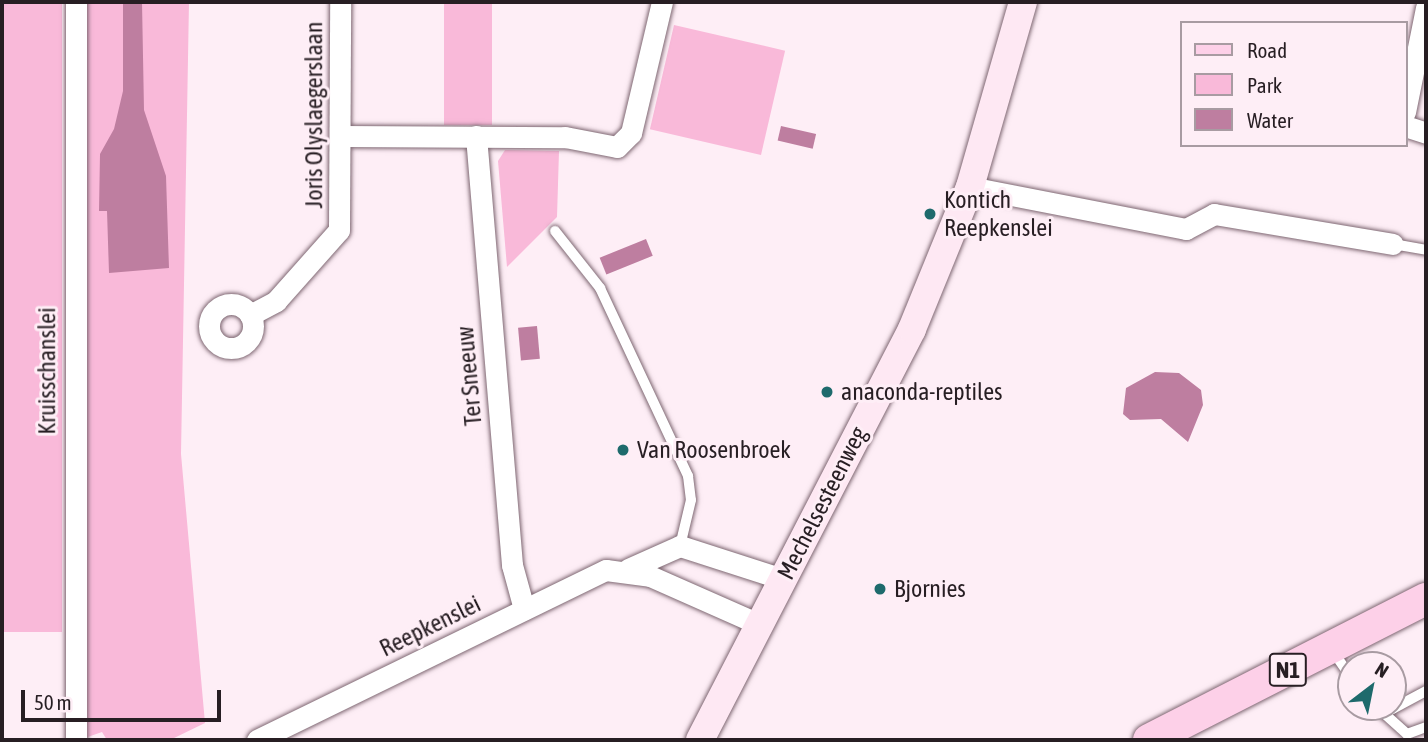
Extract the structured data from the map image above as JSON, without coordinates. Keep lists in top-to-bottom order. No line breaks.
{"streets":{"main road":["N1"],"street":["Joris Olyslaegerslaan","Kruisschanslei","Ter Sneeuw","Mechelsesteenweg","Reepkenslei"]},"crossings":[["Ter Sneeuw","Reepkenslei"]],"places":["Kontich Reepkenslei","anaconda-reptiles","Van Roosenbroek","Bjornies"],"legend":["Road","Park","Water"],"scale_bar":"50 m","north":"top right"}
